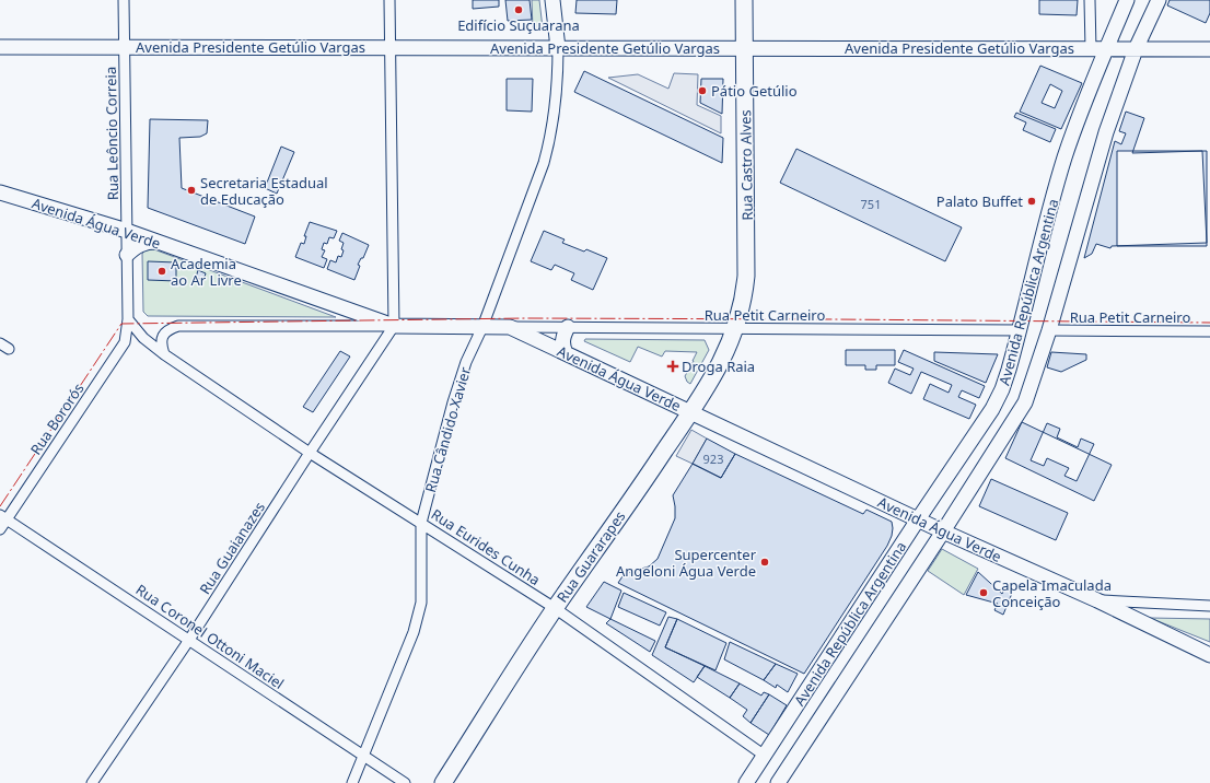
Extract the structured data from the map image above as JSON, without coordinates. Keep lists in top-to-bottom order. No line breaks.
{"streets":{"main road":["Avenida Presidente Getúlio Vargas","Rua Castro Alves","Avenida Água Verde","Avenida República Argentina","Rua Cândido Xavier","Rua Guararapes"],"street":["Rua Leôncio Correia","Rua Petit Carneiro","Rua Bororós","Rua Eurides Cunha","Rua Guaianazes","Rua Coronel Ottoni Maciel"]},"crossings":[["Avenida Presidente Getúlio Vargas","Rua Leôncio Correia"],["Avenida Presidente Getúlio Vargas","Rua Castro Alves"],["Avenida Presidente Getúlio Vargas","Avenida República Argentina"],["Avenida Presidente Getúlio Vargas","Rua Cândido Xavier"],["Rua Leôncio Correia","Avenida Água Verde"],["Rua Leôncio Correia","Rua Bororós"],["Rua Leôncio Correia","Rua Eurides Cunha"],["Rua Castro Alves","Rua Petit Carneiro"],["Rua Castro Alves","Rua Guararapes"],["Avenida Água Verde","Avenida República Argentina"],["Avenida Água Verde","Rua Petit Carneiro"],["Avenida Água Verde","Rua Cândido Xavier"],["Avenida Água Verde","Rua Guaianazes"],["Avenida Água Verde","Rua Guararapes"],["Avenida República Argentina","Rua Petit Carneiro"],["Avenida República Argentina","Rua Eurides Cunha"],["Rua Petit Carneiro","Rua Guararapes"],["Rua Bororós","Rua Eurides Cunha"],["Rua Bororós","Rua Coronel Ottoni Maciel"],["Rua Cândido Xavier","Rua Eurides Cunha"],["Rua Cândido Xavier","Rua Coronel Ottoni Maciel"],["Rua Eurides Cunha","Rua Guaianazes"],["Rua Eurides Cunha","Rua Guararapes"],["Rua Guaianazes","Rua Coronel Ottoni Maciel"]],"places":{"other":["Edifício Suçuarana","Pátio Getúlio","Secretaria Estadual de Educação","Palato Buffet","Academia ao Ar Livre","Supercenter Angeloni Água Verde","Capela Imaculada Conceição"],"health":["Droga Raia"]},"house_numbers":["751","923"]}
